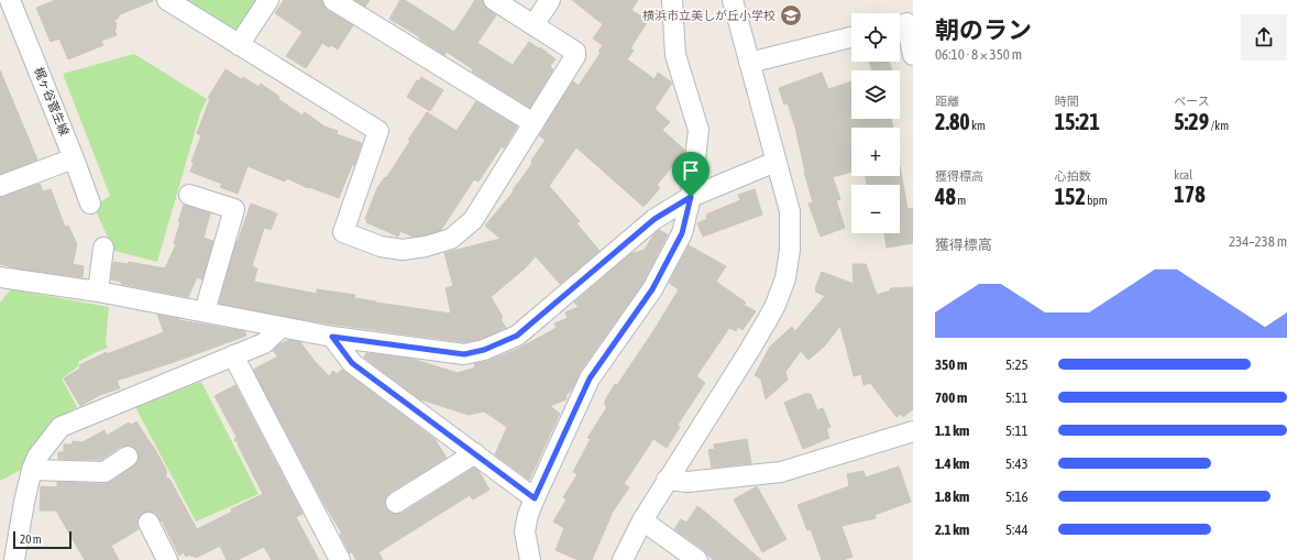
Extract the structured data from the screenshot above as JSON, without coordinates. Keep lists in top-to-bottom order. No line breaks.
{"streets":{"street":["梶ヶ谷菅生線"]},"places":{"school or university":["横浜市立美しが丘小学校"]},"scale_bar":"20 m","page":{"heading":["朝のラン","06:10 · 8 × 350 m"],"map_buttons":["+","−"],"stats":[["距離","2.80 km"],["時間","15:21"],["ペース","5:29 /km"],["獲得標高","48 m"],["心拍数","152 bpm"],["kcal","178"]],"chart":["獲得標高","234–238 m"],"list":[{"name":"350 m","note":"5:25"},{"name":"700 m","note":"5:11"},{"name":"1.1 km","note":"5:11"},{"name":"1.4 km","note":"5:43"},{"name":"1.8 km","note":"5:16"},{"name":"2.1 km","note":"5:44"}],"scale":"20 m"}}
